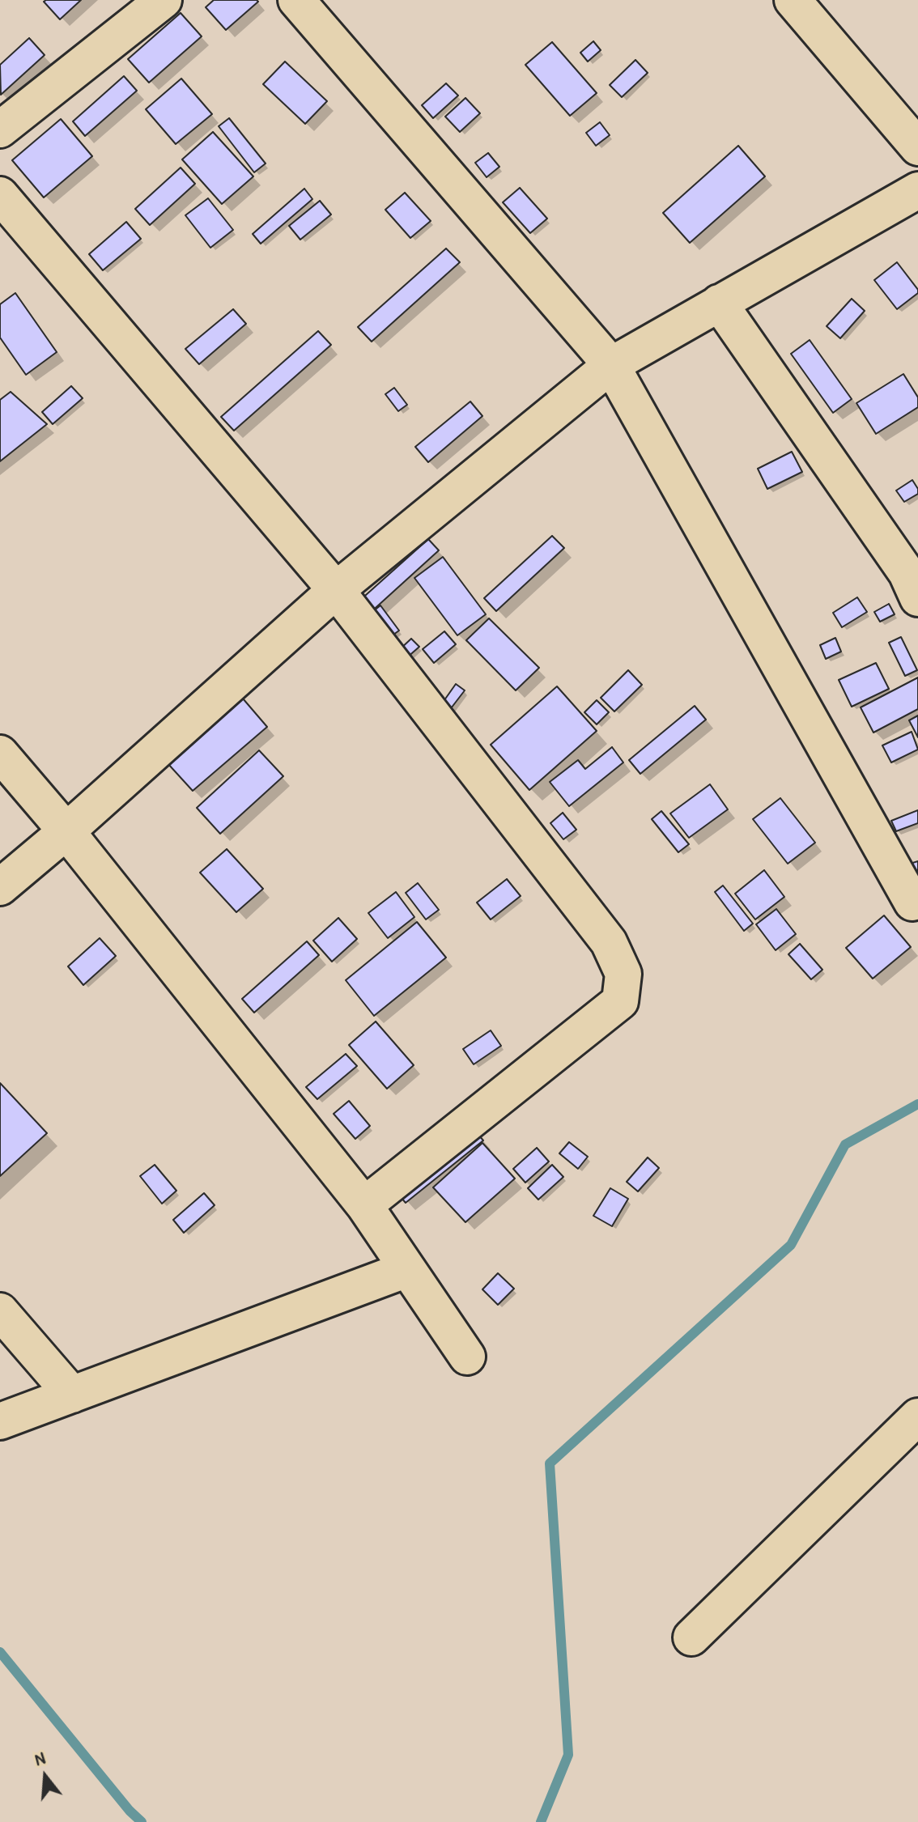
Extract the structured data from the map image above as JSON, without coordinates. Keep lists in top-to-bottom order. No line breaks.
{"north":"top"}
